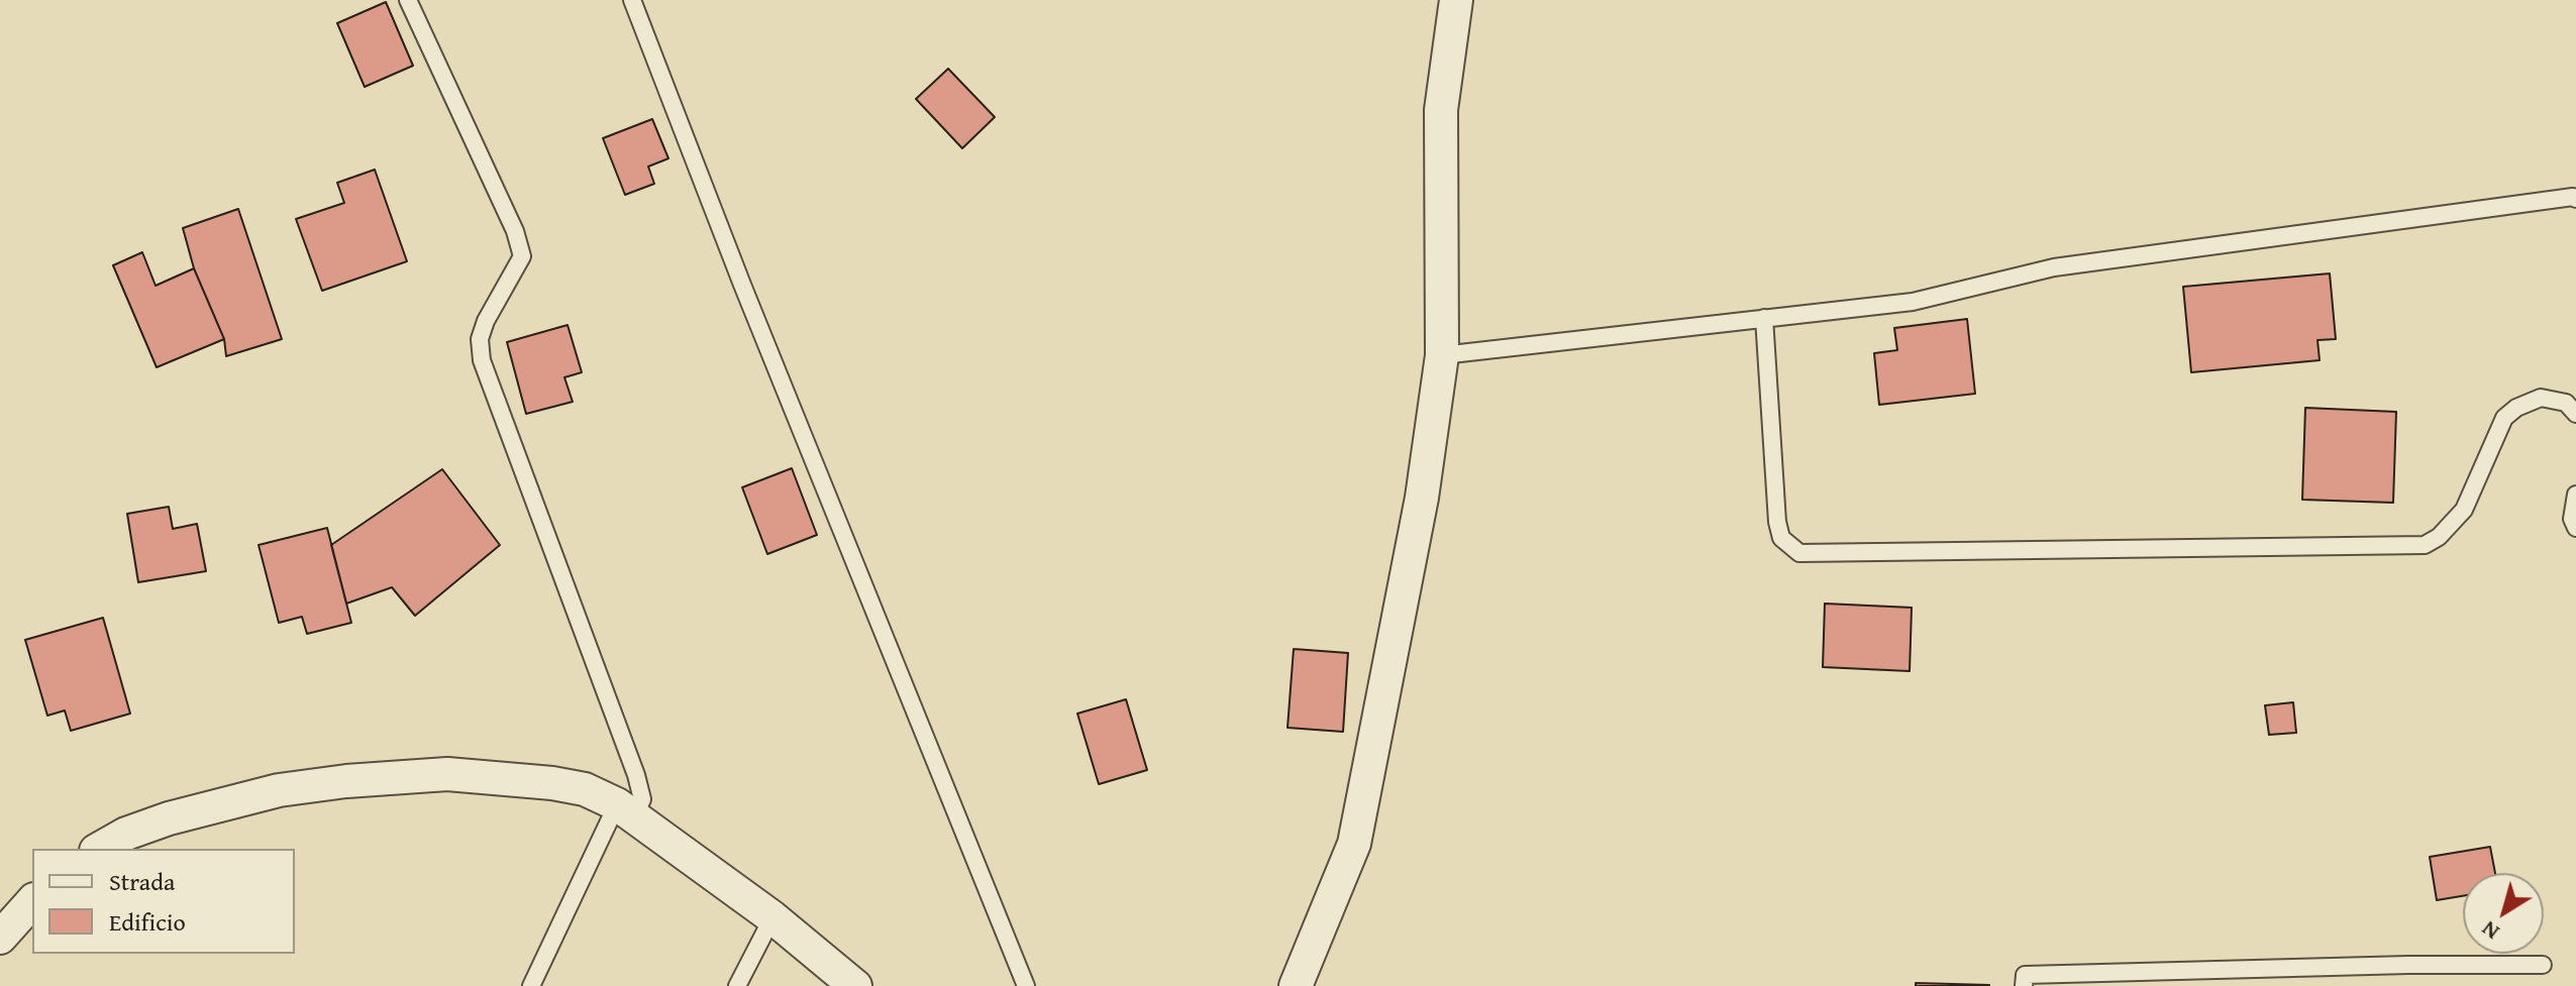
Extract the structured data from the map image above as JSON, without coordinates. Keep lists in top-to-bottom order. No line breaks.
{"legend":["Strada","Edificio"],"north":"bottom left"}
